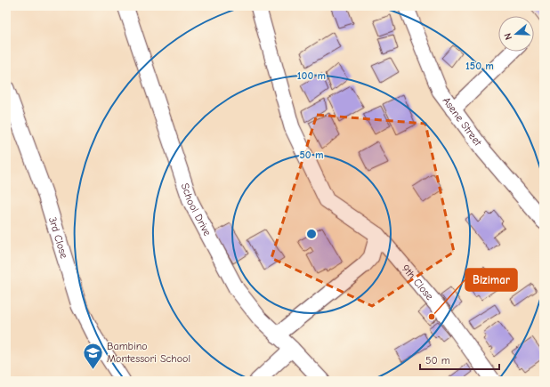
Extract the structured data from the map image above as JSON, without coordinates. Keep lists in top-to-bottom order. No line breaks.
{"streets":{"street":["Asene Street","School Drive","3rd Close","9th Close"]},"places":{"other":["Bizimar"],"school or university":["Bambino Montessori School"]},"scale_bar":"50 m","north":"left","rings":["150 m","100 m","50 m"]}
